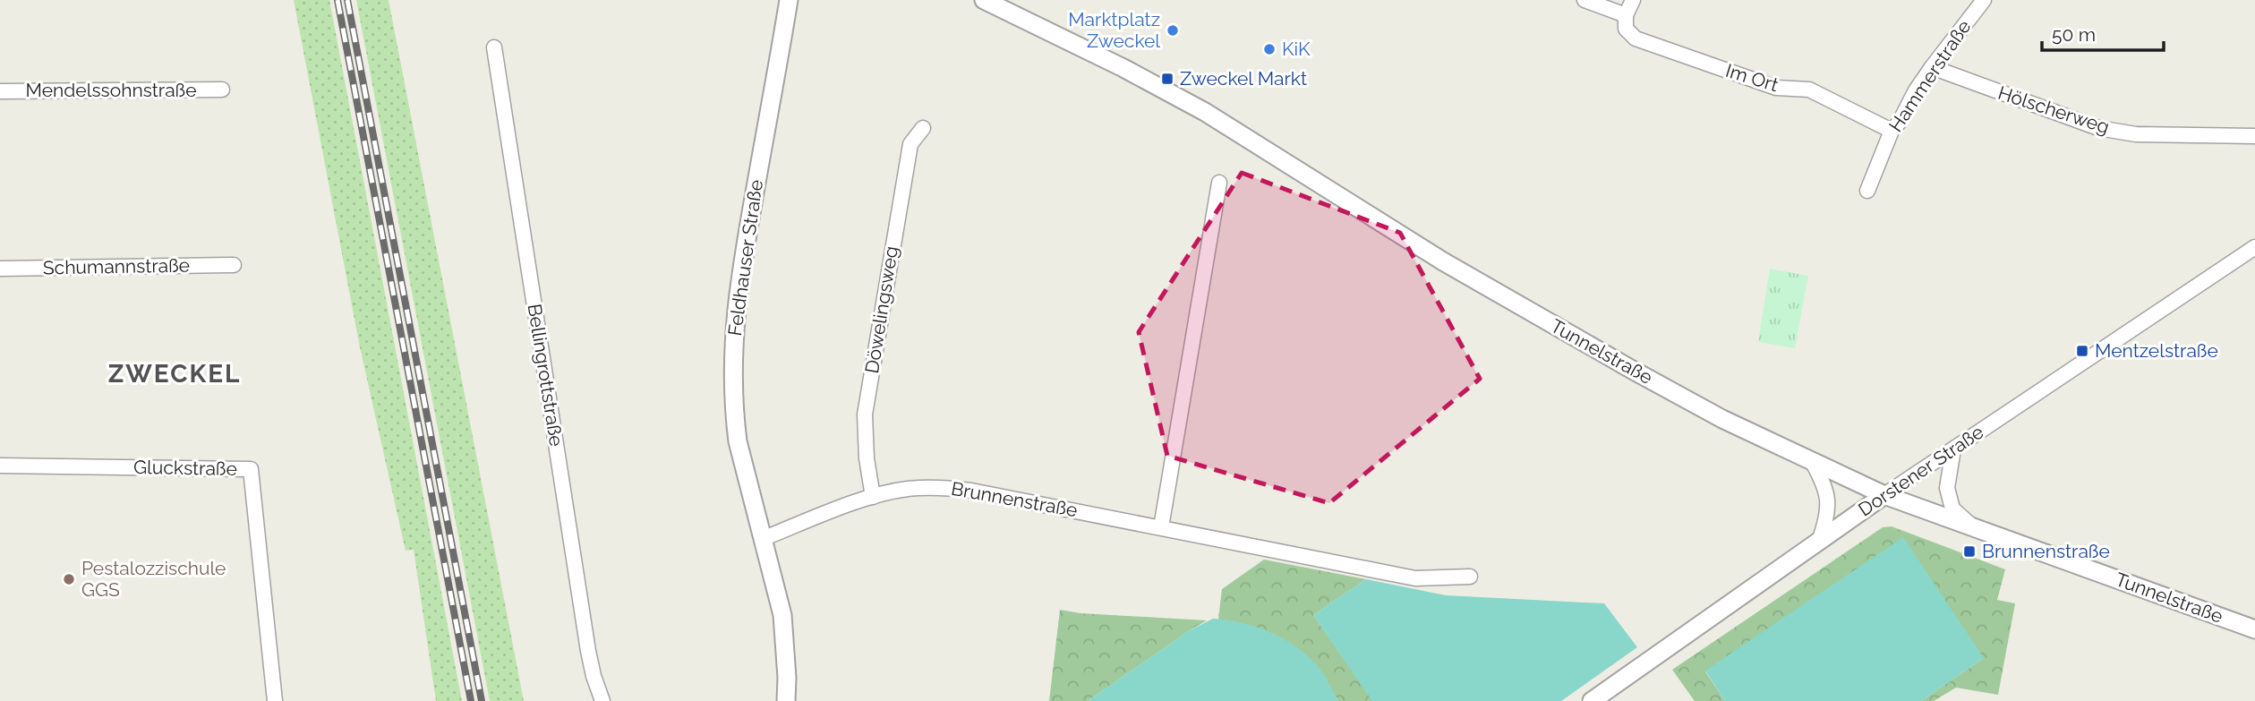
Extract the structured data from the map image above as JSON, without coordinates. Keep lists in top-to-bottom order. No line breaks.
{"streets":{"street":["Hammerstraße","Im Ort","Mendelssohnstraße","Hölscherweg","Feldhauser Straße","Schumannstraße","Döwelingsweg","Tunnelstraße","Bellingrottstraße","Gluckstraße","Dorstener Straße","Brunnenstraße"]},"crossings":[["Hammerstraße","Im Ort"],["Hammerstraße","Hölscherweg"],["Feldhauser Straße","Brunnenstraße"],["Döwelingsweg","Brunnenstraße"],["Tunnelstraße","Dorstener Straße"]],"districts":["ZWECKEL"],"places":{"other":["Marktplatz Zweckel","KiK","Pestalozzischule GGS"],"transit":["Zweckel Markt","Mentzelstraße","Brunnenstraße"]},"scale_bar":"50 m"}
